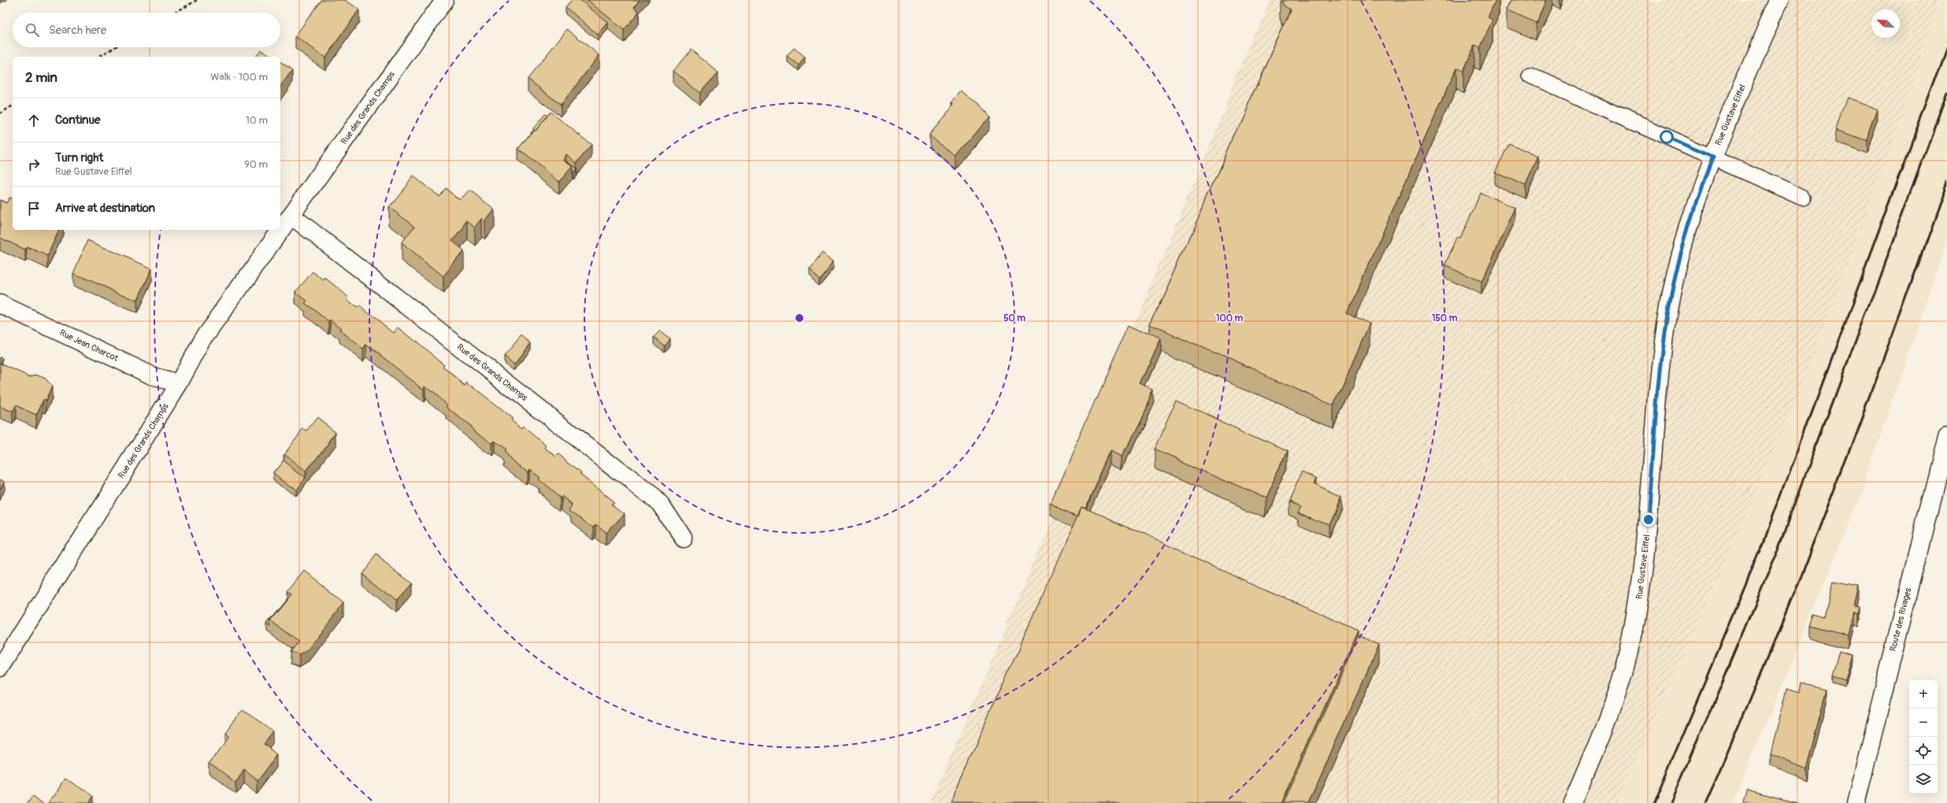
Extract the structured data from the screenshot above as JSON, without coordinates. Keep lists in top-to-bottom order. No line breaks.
{"streets":{"street":["Rue des Grands Champs","Rue Gustave Eiffel","Rue Jean Charcot","Route des Rivages"]},"crossings":[["Rue des Grands Champs","Rue Jean Charcot"]],"north":"top left","page":{"search":"Search here","heading":["2 min","Walk · 100 m"],"list":[["Continue","10 m"],["Turn right","Rue Gustave Eiffel","90 m"],"Arrive at destination"],"map_buttons":["+","−"]},"rings":["50 m","100 m","150 m"]}
